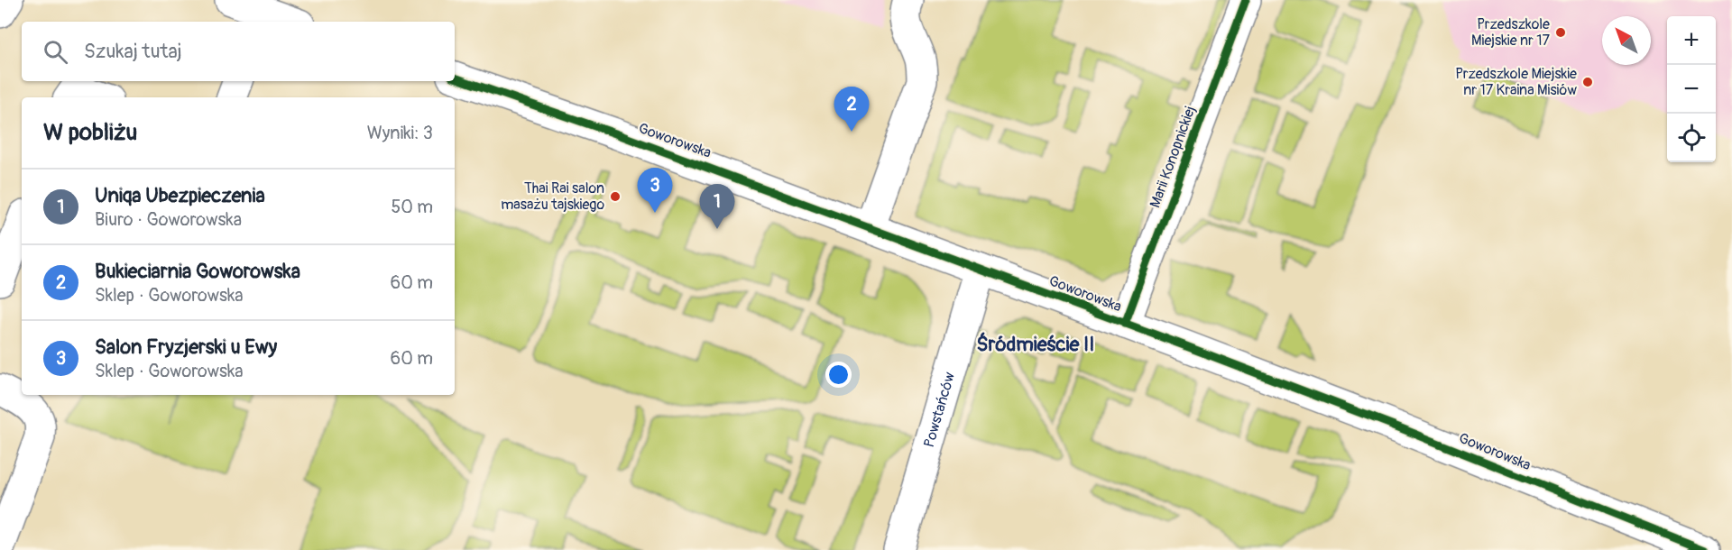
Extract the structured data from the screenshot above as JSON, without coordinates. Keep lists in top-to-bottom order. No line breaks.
{"streets":{"street":["Goworowska","Marii Konopnickiej","Powstańców"]},"crossings":[["Goworowska","Marii Konopnickiej"],["Goworowska","Powstańców"]],"districts":["Śródmieście II"],"places":["Przedszkole Miejskie nr 17","Przedszkole Miejskie nr 17 Kraina Misiów","Thai Rai salon masażu tajskiego"],"north":"top left","page":{"map_buttons":["+","−"],"search":"Szukaj tutaj","pins":["2","3","1"],"heading":["W pobliżu","Wyniki: 3"],"list":[{"mark":"1","name":"Uniqa Ubezpieczenia","note":"Biuro · Goworowska","value":"50 m"},{"mark":"2","name":"Bukieciarnia Goworowska","note":"Sklep · Goworowska","value":"60 m"},{"mark":"3","name":"Salon Fryzjerski u Ewy","note":"Sklep · Goworowska","value":"60 m"}]}}
